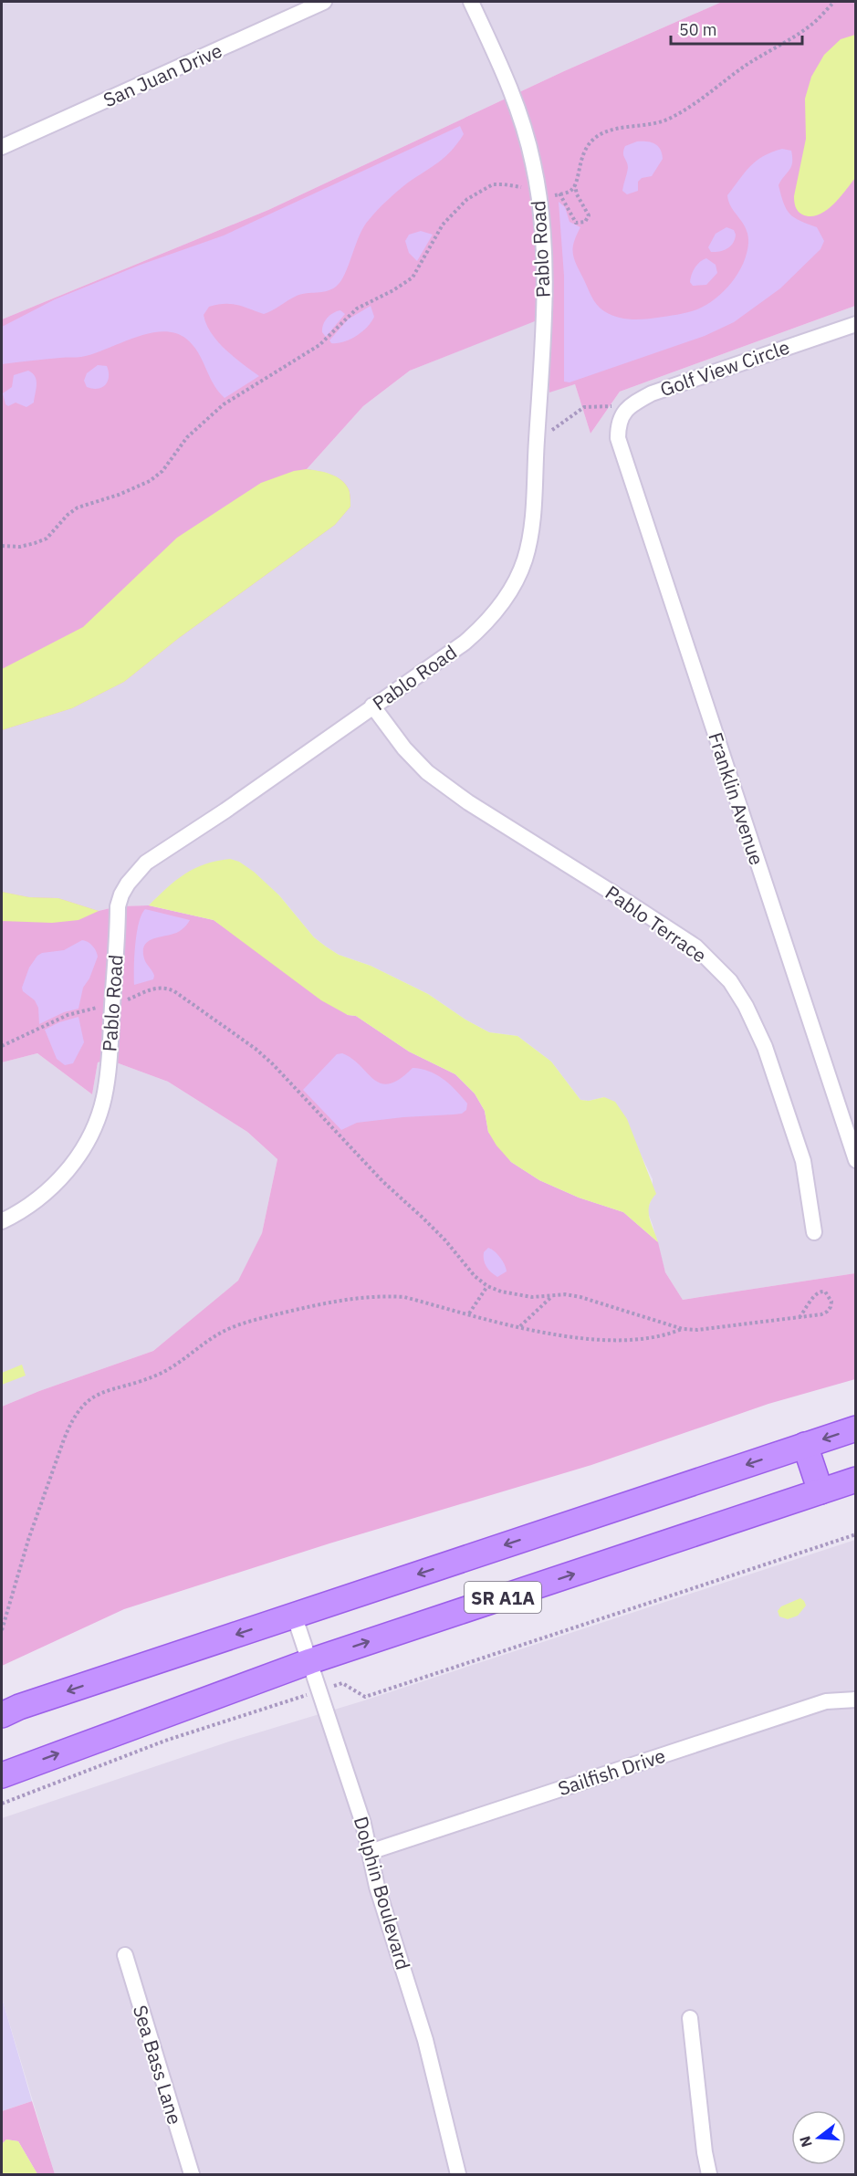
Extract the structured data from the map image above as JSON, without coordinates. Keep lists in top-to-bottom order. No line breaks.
{"streets":{"main road":["SR A1A"],"street":["San Juan Drive","Pablo Road","Golf View Circle","Franklin Avenue","Pablo Terrace","Sailfish Drive","Dolphin Boulevard","Sea Bass Lane"]},"crossings":[["Pablo Road","Pablo Terrace"],["Golf View Circle","Franklin Avenue"],["SR A1A","Dolphin Boulevard"],["Sailfish Drive","Dolphin Boulevard"]],"scale_bar":"50 m","north":"left"}
